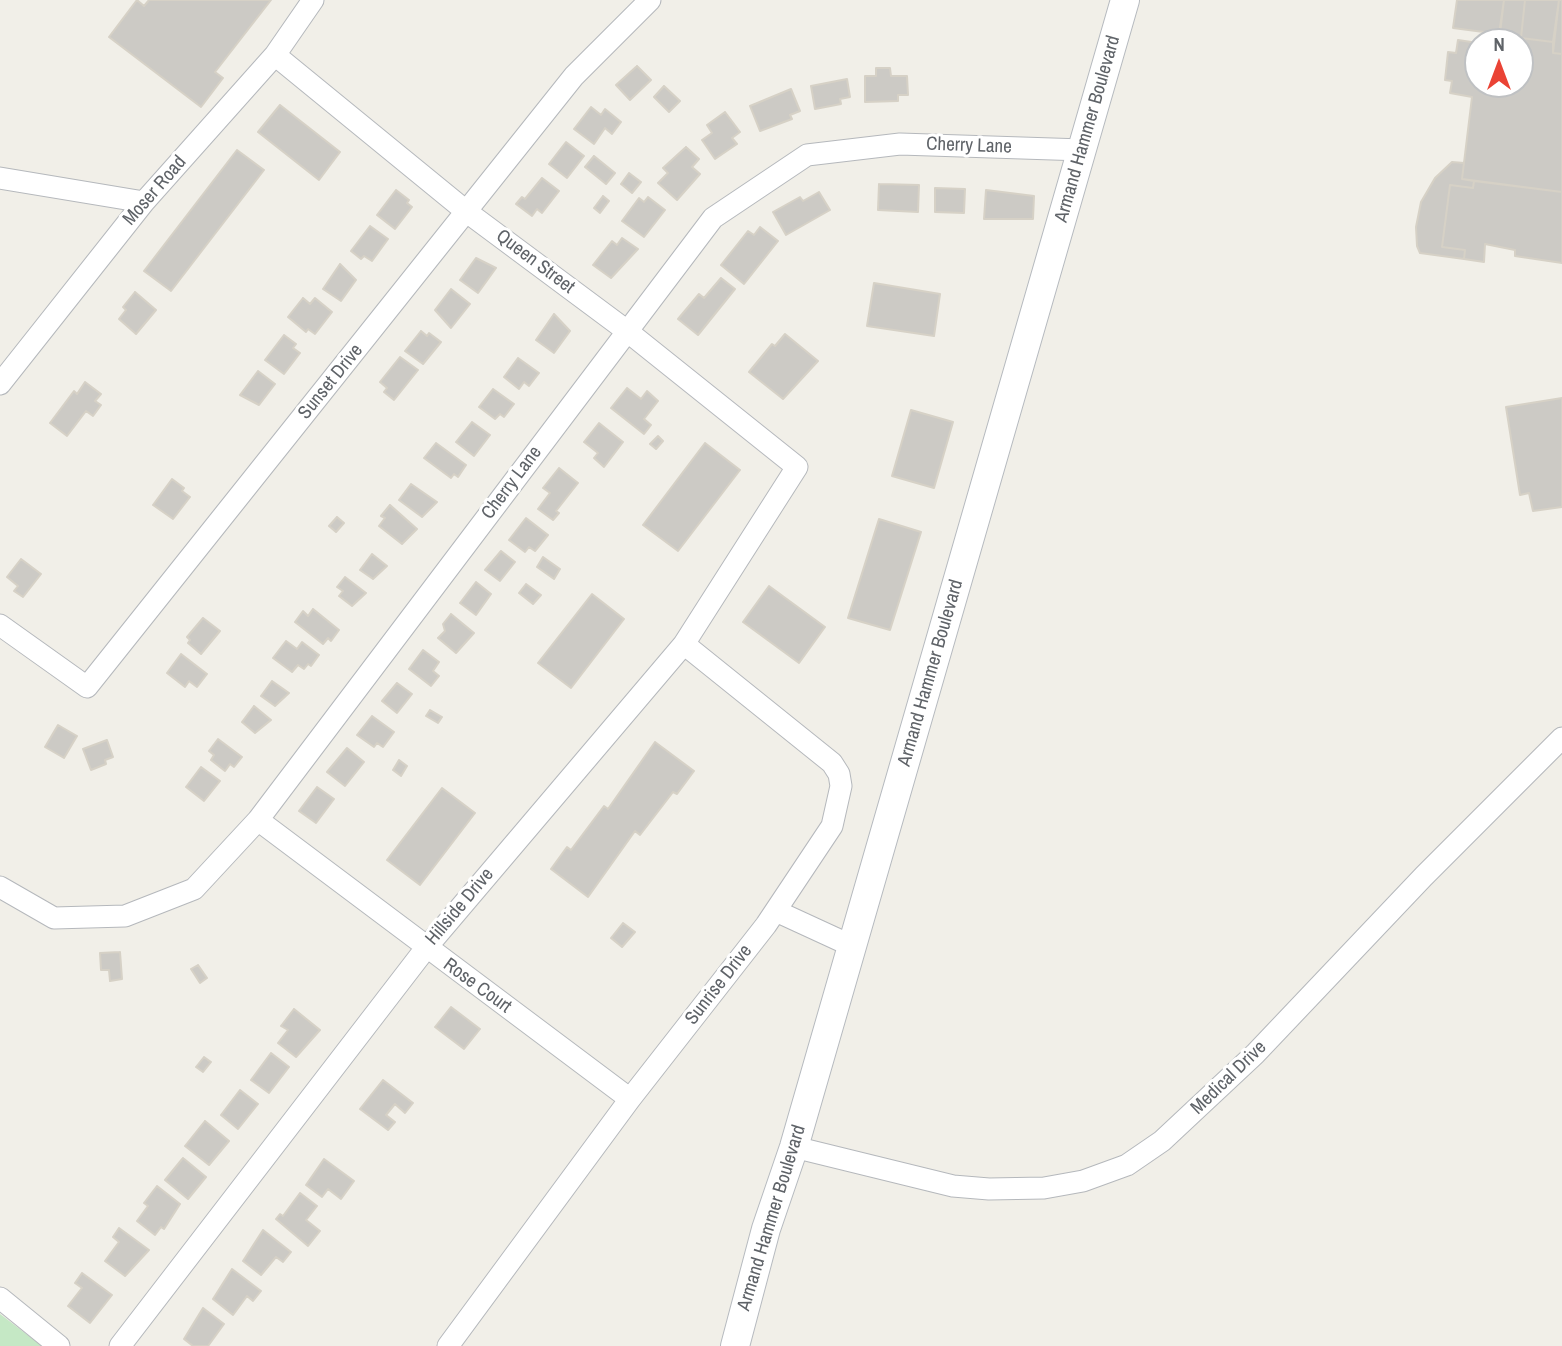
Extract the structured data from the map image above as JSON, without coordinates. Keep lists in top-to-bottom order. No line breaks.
{"streets":{"street":["Armand Hammer Boulevard","Cherry Lane","Moser Road","Queen Street","Sunset Drive","Hillside Drive","Sunrise Drive","Rose Court","Medical Drive"]},"crossings":[["Armand Hammer Boulevard","Cherry Lane"],["Armand Hammer Boulevard","Medical Drive"],["Cherry Lane","Queen Street"],["Cherry Lane","Rose Court"],["Moser Road","Queen Street"],["Queen Street","Sunset Drive"],["Queen Street","Hillside Drive"],["Hillside Drive","Sunrise Drive"],["Hillside Drive","Rose Court"],["Sunrise Drive","Rose Court"]],"north":"top"}
